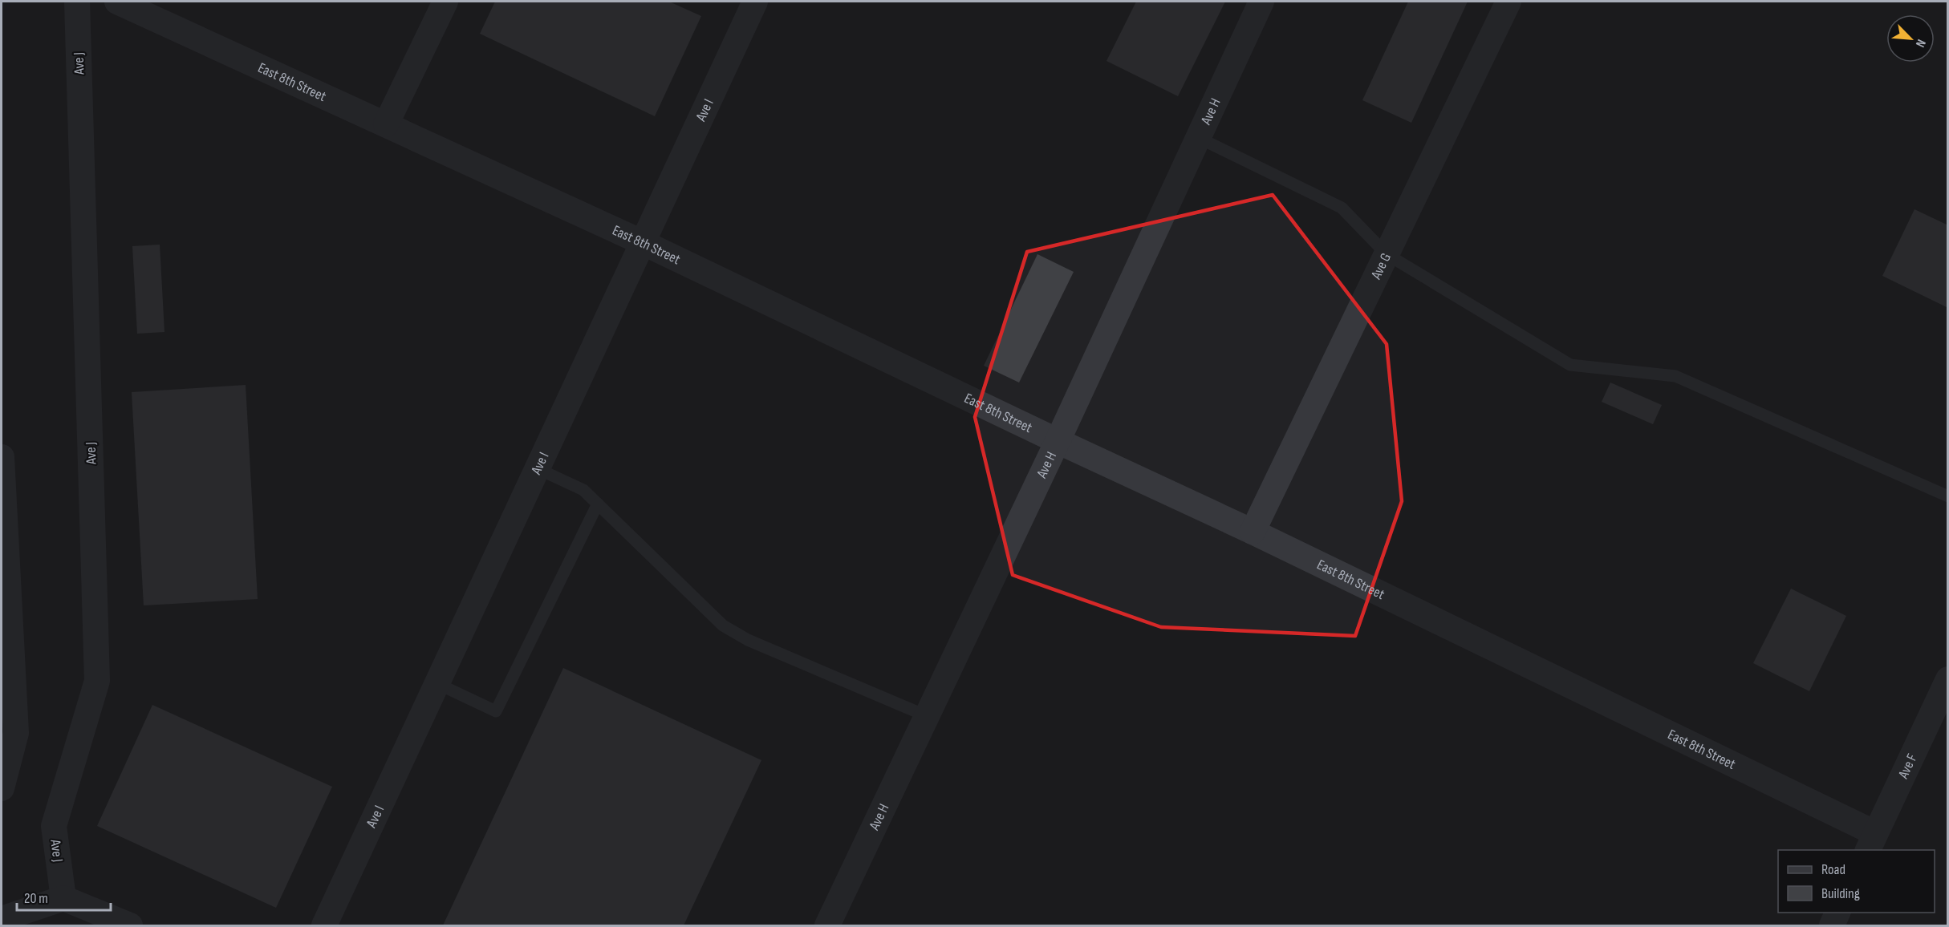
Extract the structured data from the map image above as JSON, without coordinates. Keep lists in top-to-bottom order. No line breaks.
{"streets":{"street":["Ave J","East 8th Street","Ave I","Ave H","Ave G","Ave F"]},"crossings":[["East 8th Street","Ave I"],["East 8th Street","Ave H"],["East 8th Street","Ave G"],["East 8th Street","Ave F"]],"legend":["Road","Building"],"scale_bar":"20 m","north":"bottom right"}
